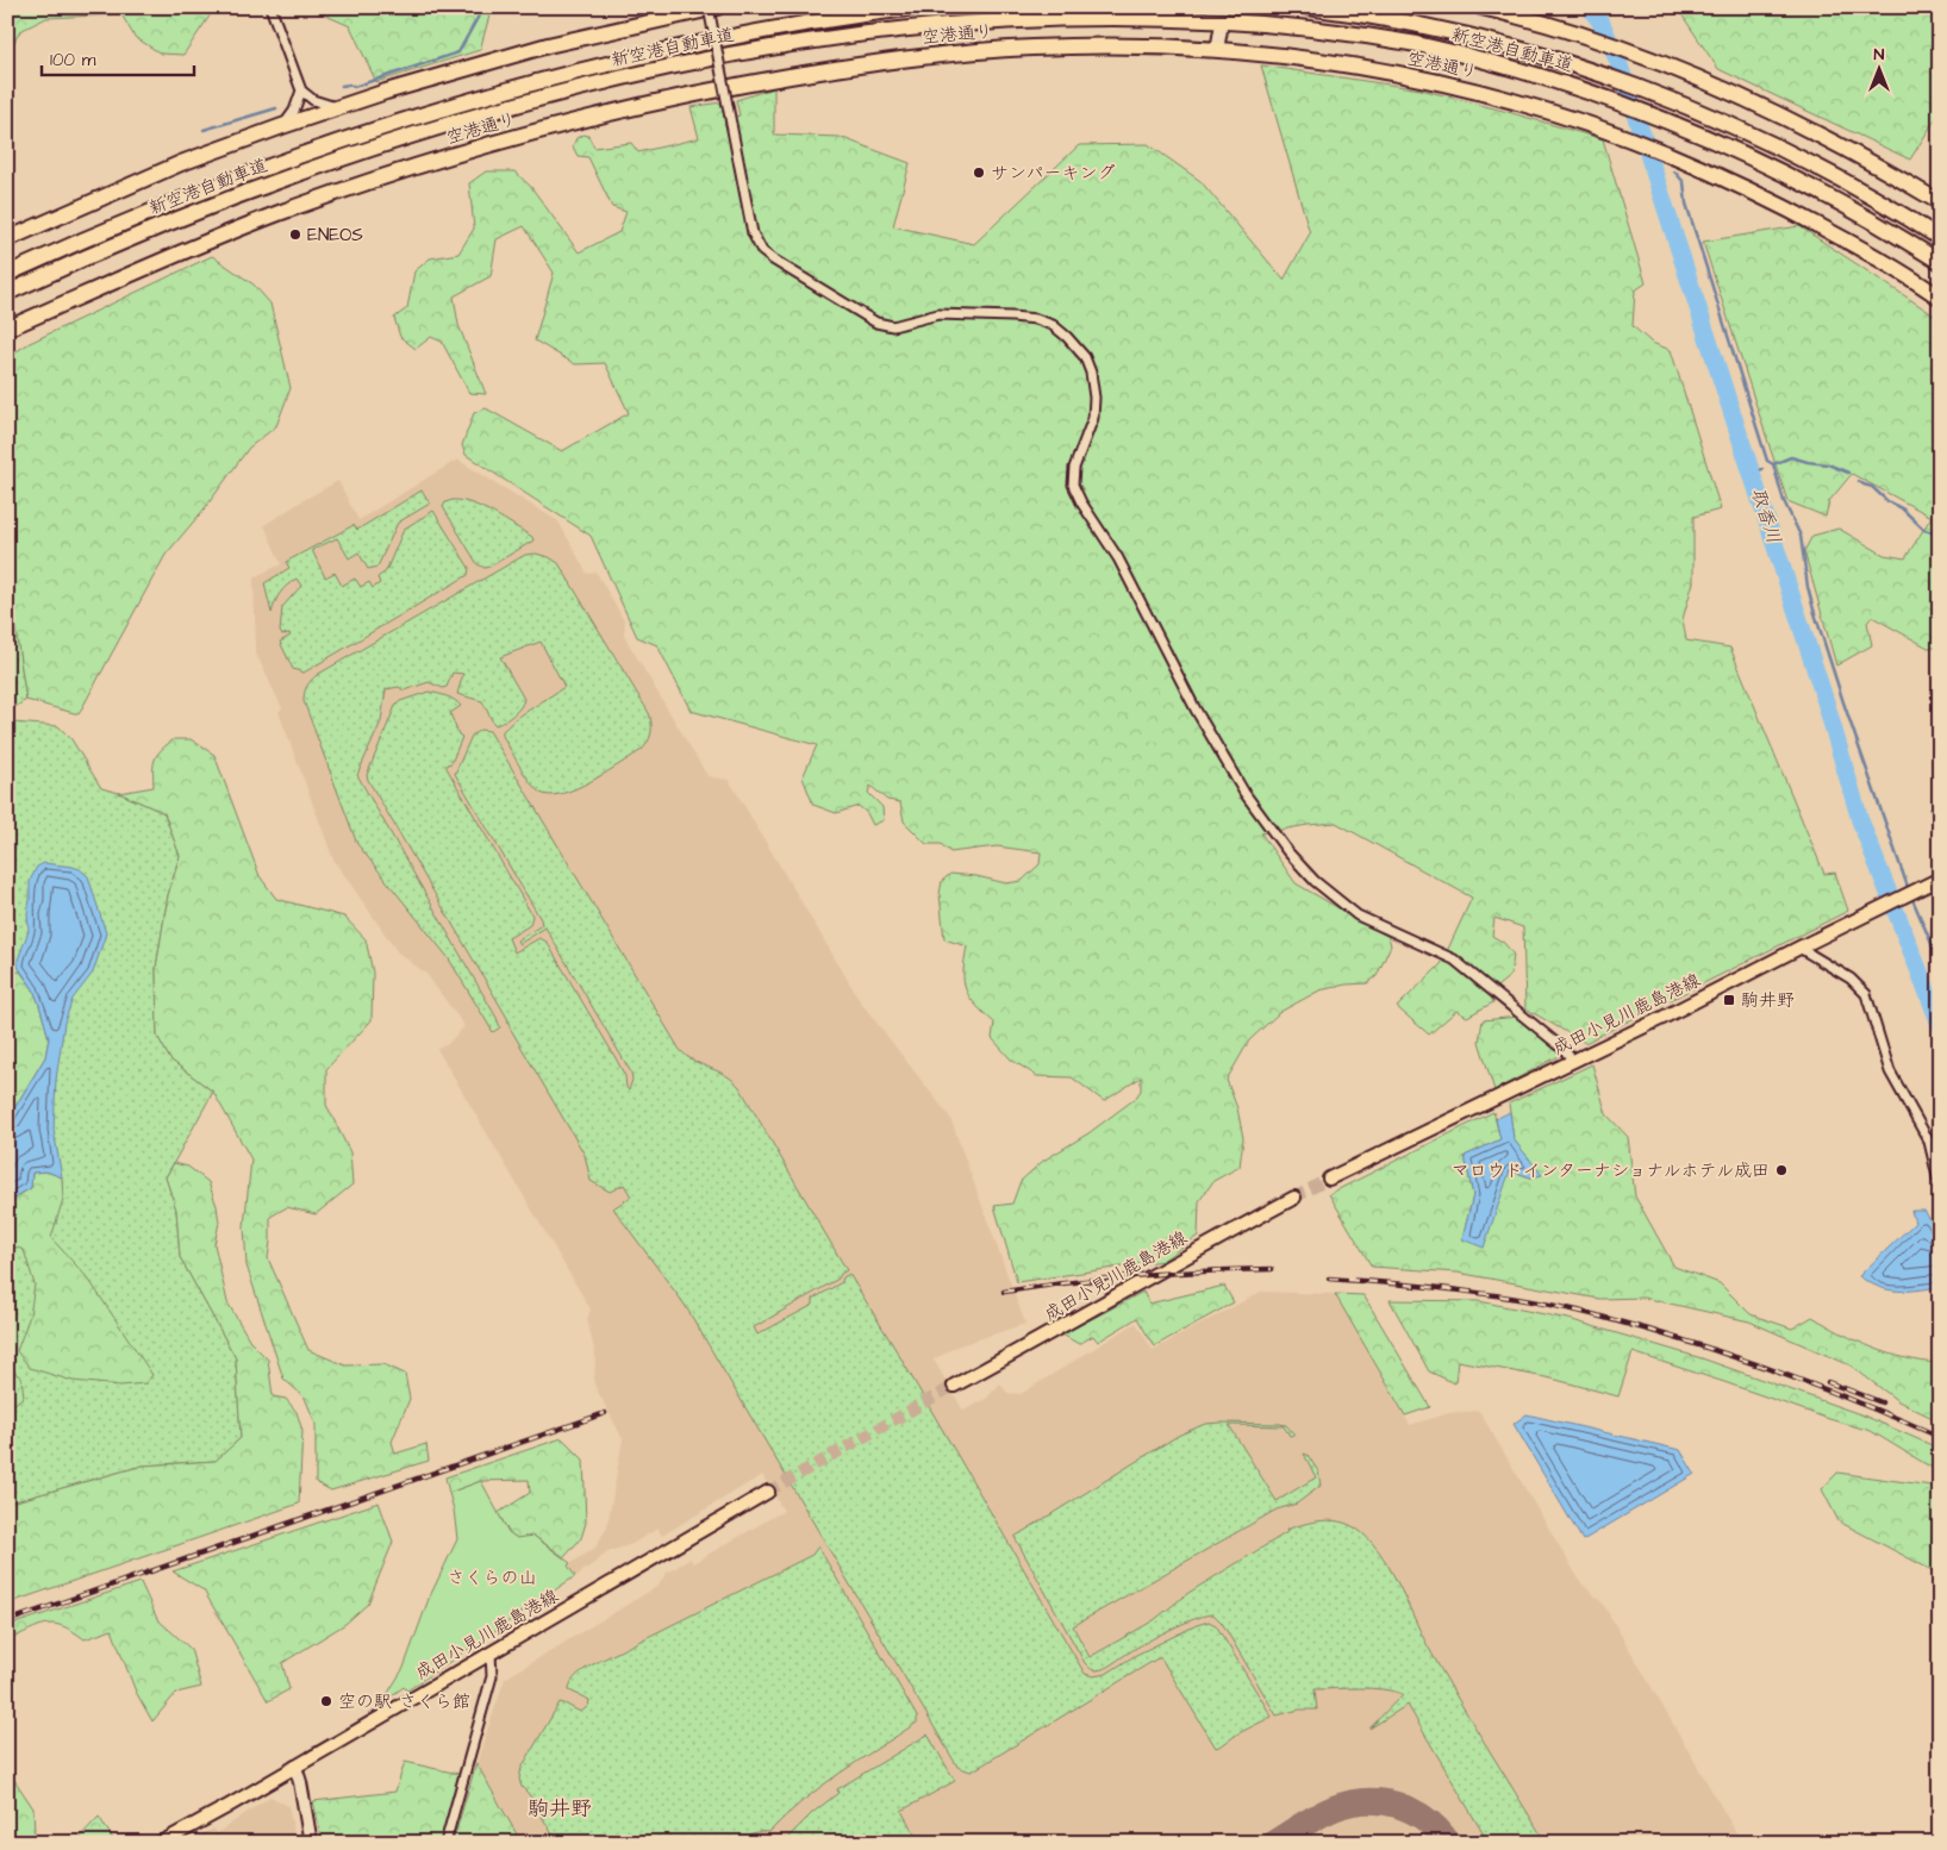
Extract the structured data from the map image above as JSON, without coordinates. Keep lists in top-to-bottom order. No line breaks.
{"streets":{"highway":["空港通り","新空港自動車道"],"main road":["成田小見川鹿島港線"]},"districts":["駒井野"],"water":["取香川"],"parks":["さくらの山"],"places":{"other":["サンパーキング","ENEOS","マロウドインターナショナルホテル成田","空の駅 さくら館"],"transit":["駒井野"]},"scale_bar":"100 m","north":"top"}
